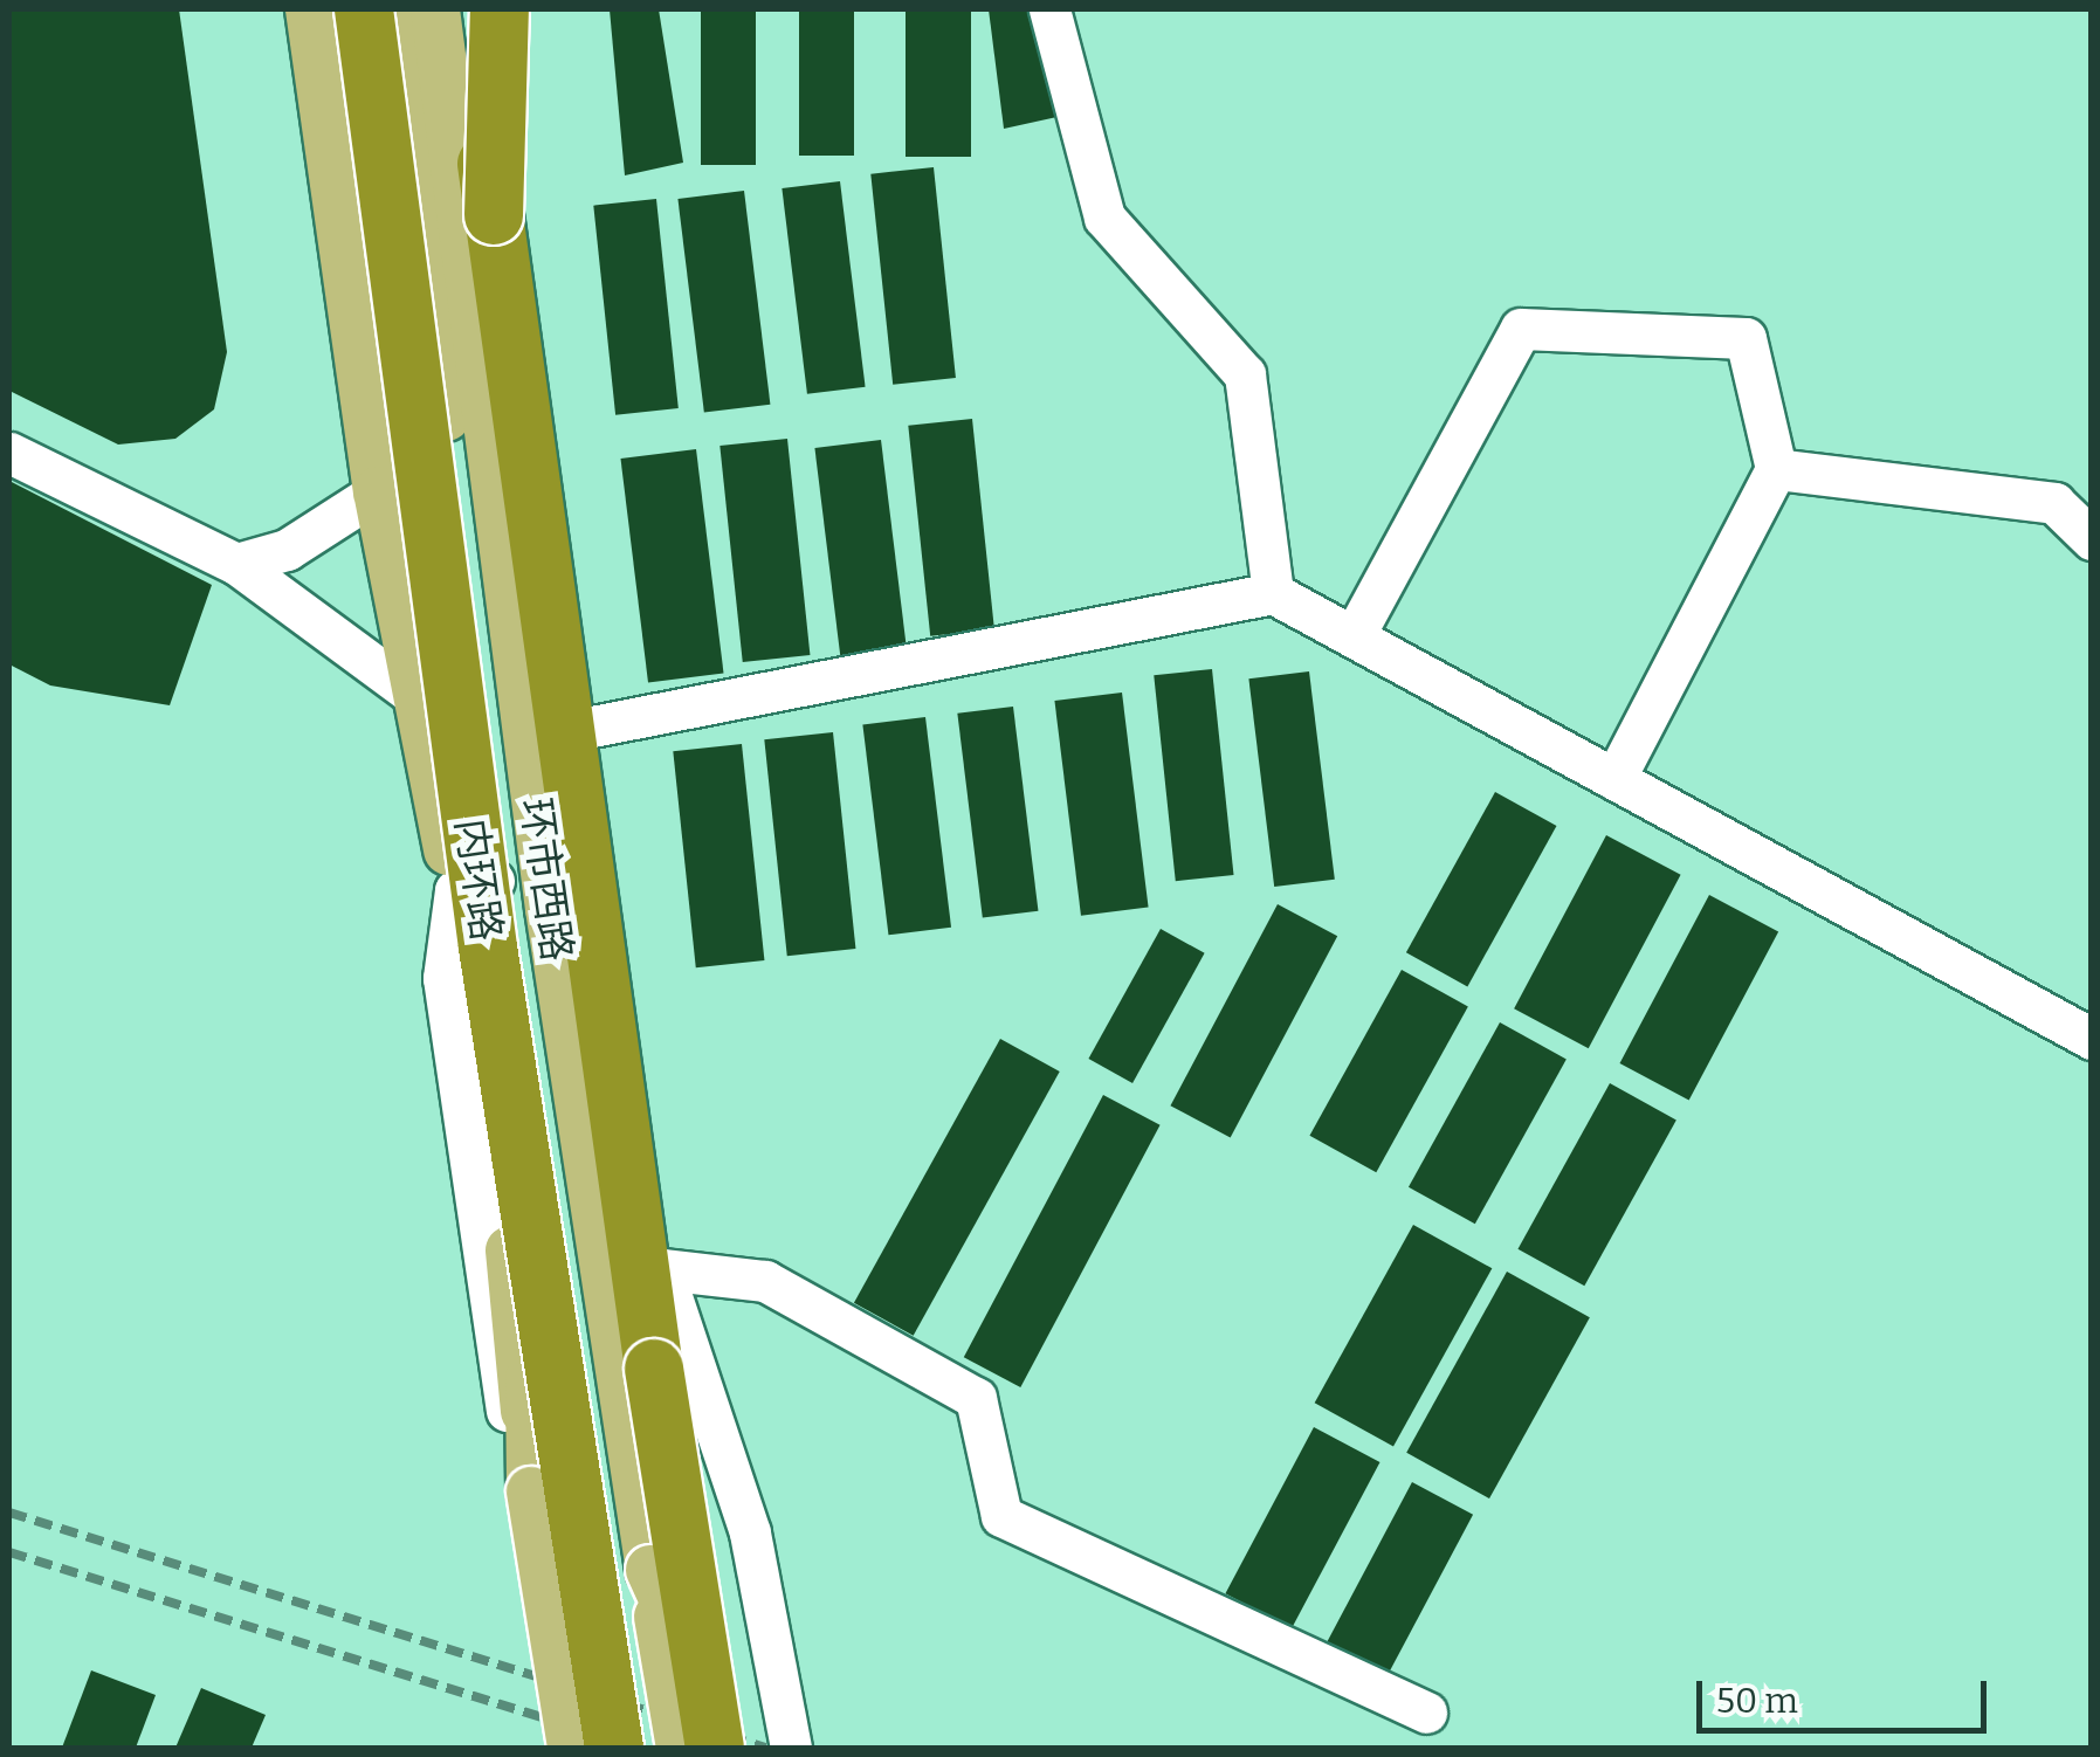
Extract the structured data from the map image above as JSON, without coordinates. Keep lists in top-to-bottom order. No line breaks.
{"streets":{"highway":["内环路"],"main road":["环市西路"]},"scale_bar":"50 m"}
